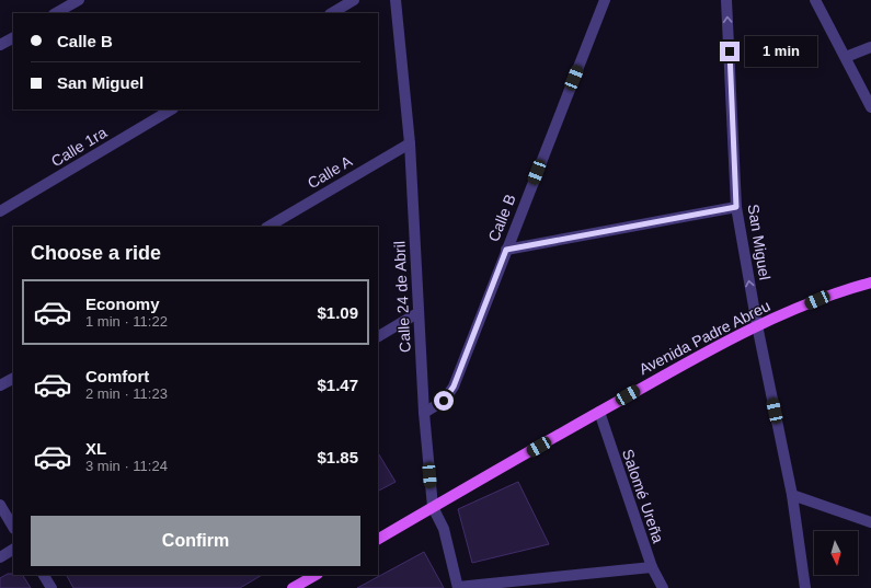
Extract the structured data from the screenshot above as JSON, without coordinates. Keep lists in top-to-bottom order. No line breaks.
{"streets":{"main road":["Avenida Padre Abreu"],"street":["Calle 1ra","Calle A","Calle B","San Miguel","Calle 24 de Abril","Salomé Ureña"]},"crossings":[["Calle A","Calle 24 de Abril"],["Calle B","Calle 24 de Abril"],["San Miguel","Avenida Padre Abreu"],["Calle 24 de Abril","Avenida Padre Abreu"],["Avenida Padre Abreu","Salomé Ureña"]],"one_way":["San Miguel"],"north":"bottom","page":{"banner":["Calle B","San Miguel"],"bubble":"1 min","heading":"Choose a ride","list":[{"name":"Economy","note":"1 min · 11:22","value":"$1.09"},{"name":"Comfort","note":"2 min · 11:23","value":"$1.47"},{"name":"XL","note":"3 min · 11:24","value":"$1.85"}],"buttons":"Confirm"}}
